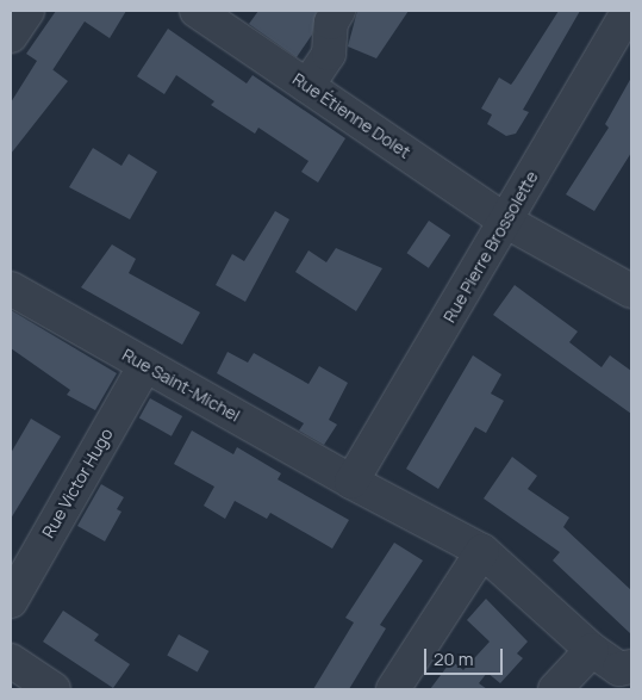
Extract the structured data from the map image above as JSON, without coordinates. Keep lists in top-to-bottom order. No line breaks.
{"streets":{"street":["Rue Étienne Dolet","Rue Pierre Brossolette","Rue Saint-Michel","Rue Victor Hugo"]},"crossings":[["Rue Étienne Dolet","Rue Pierre Brossolette"],["Rue Pierre Brossolette","Rue Saint-Michel"],["Rue Saint-Michel","Rue Victor Hugo"]],"scale_bar":"20 m"}
